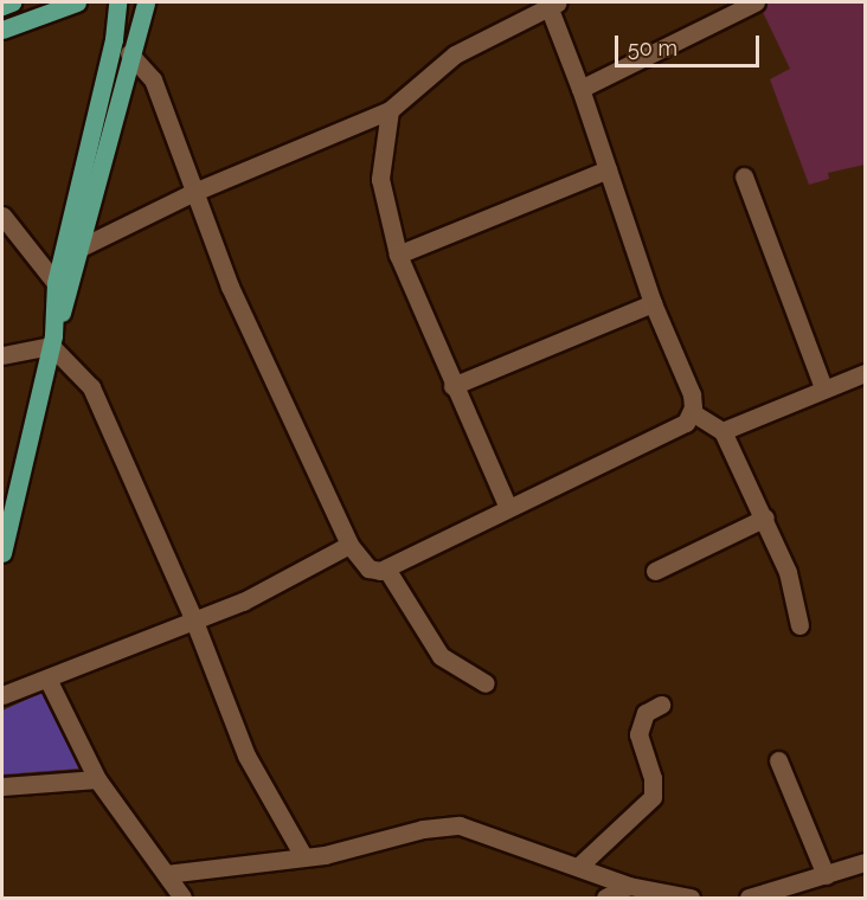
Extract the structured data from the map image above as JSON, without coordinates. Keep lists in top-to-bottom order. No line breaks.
{"scale_bar":"50 m"}
